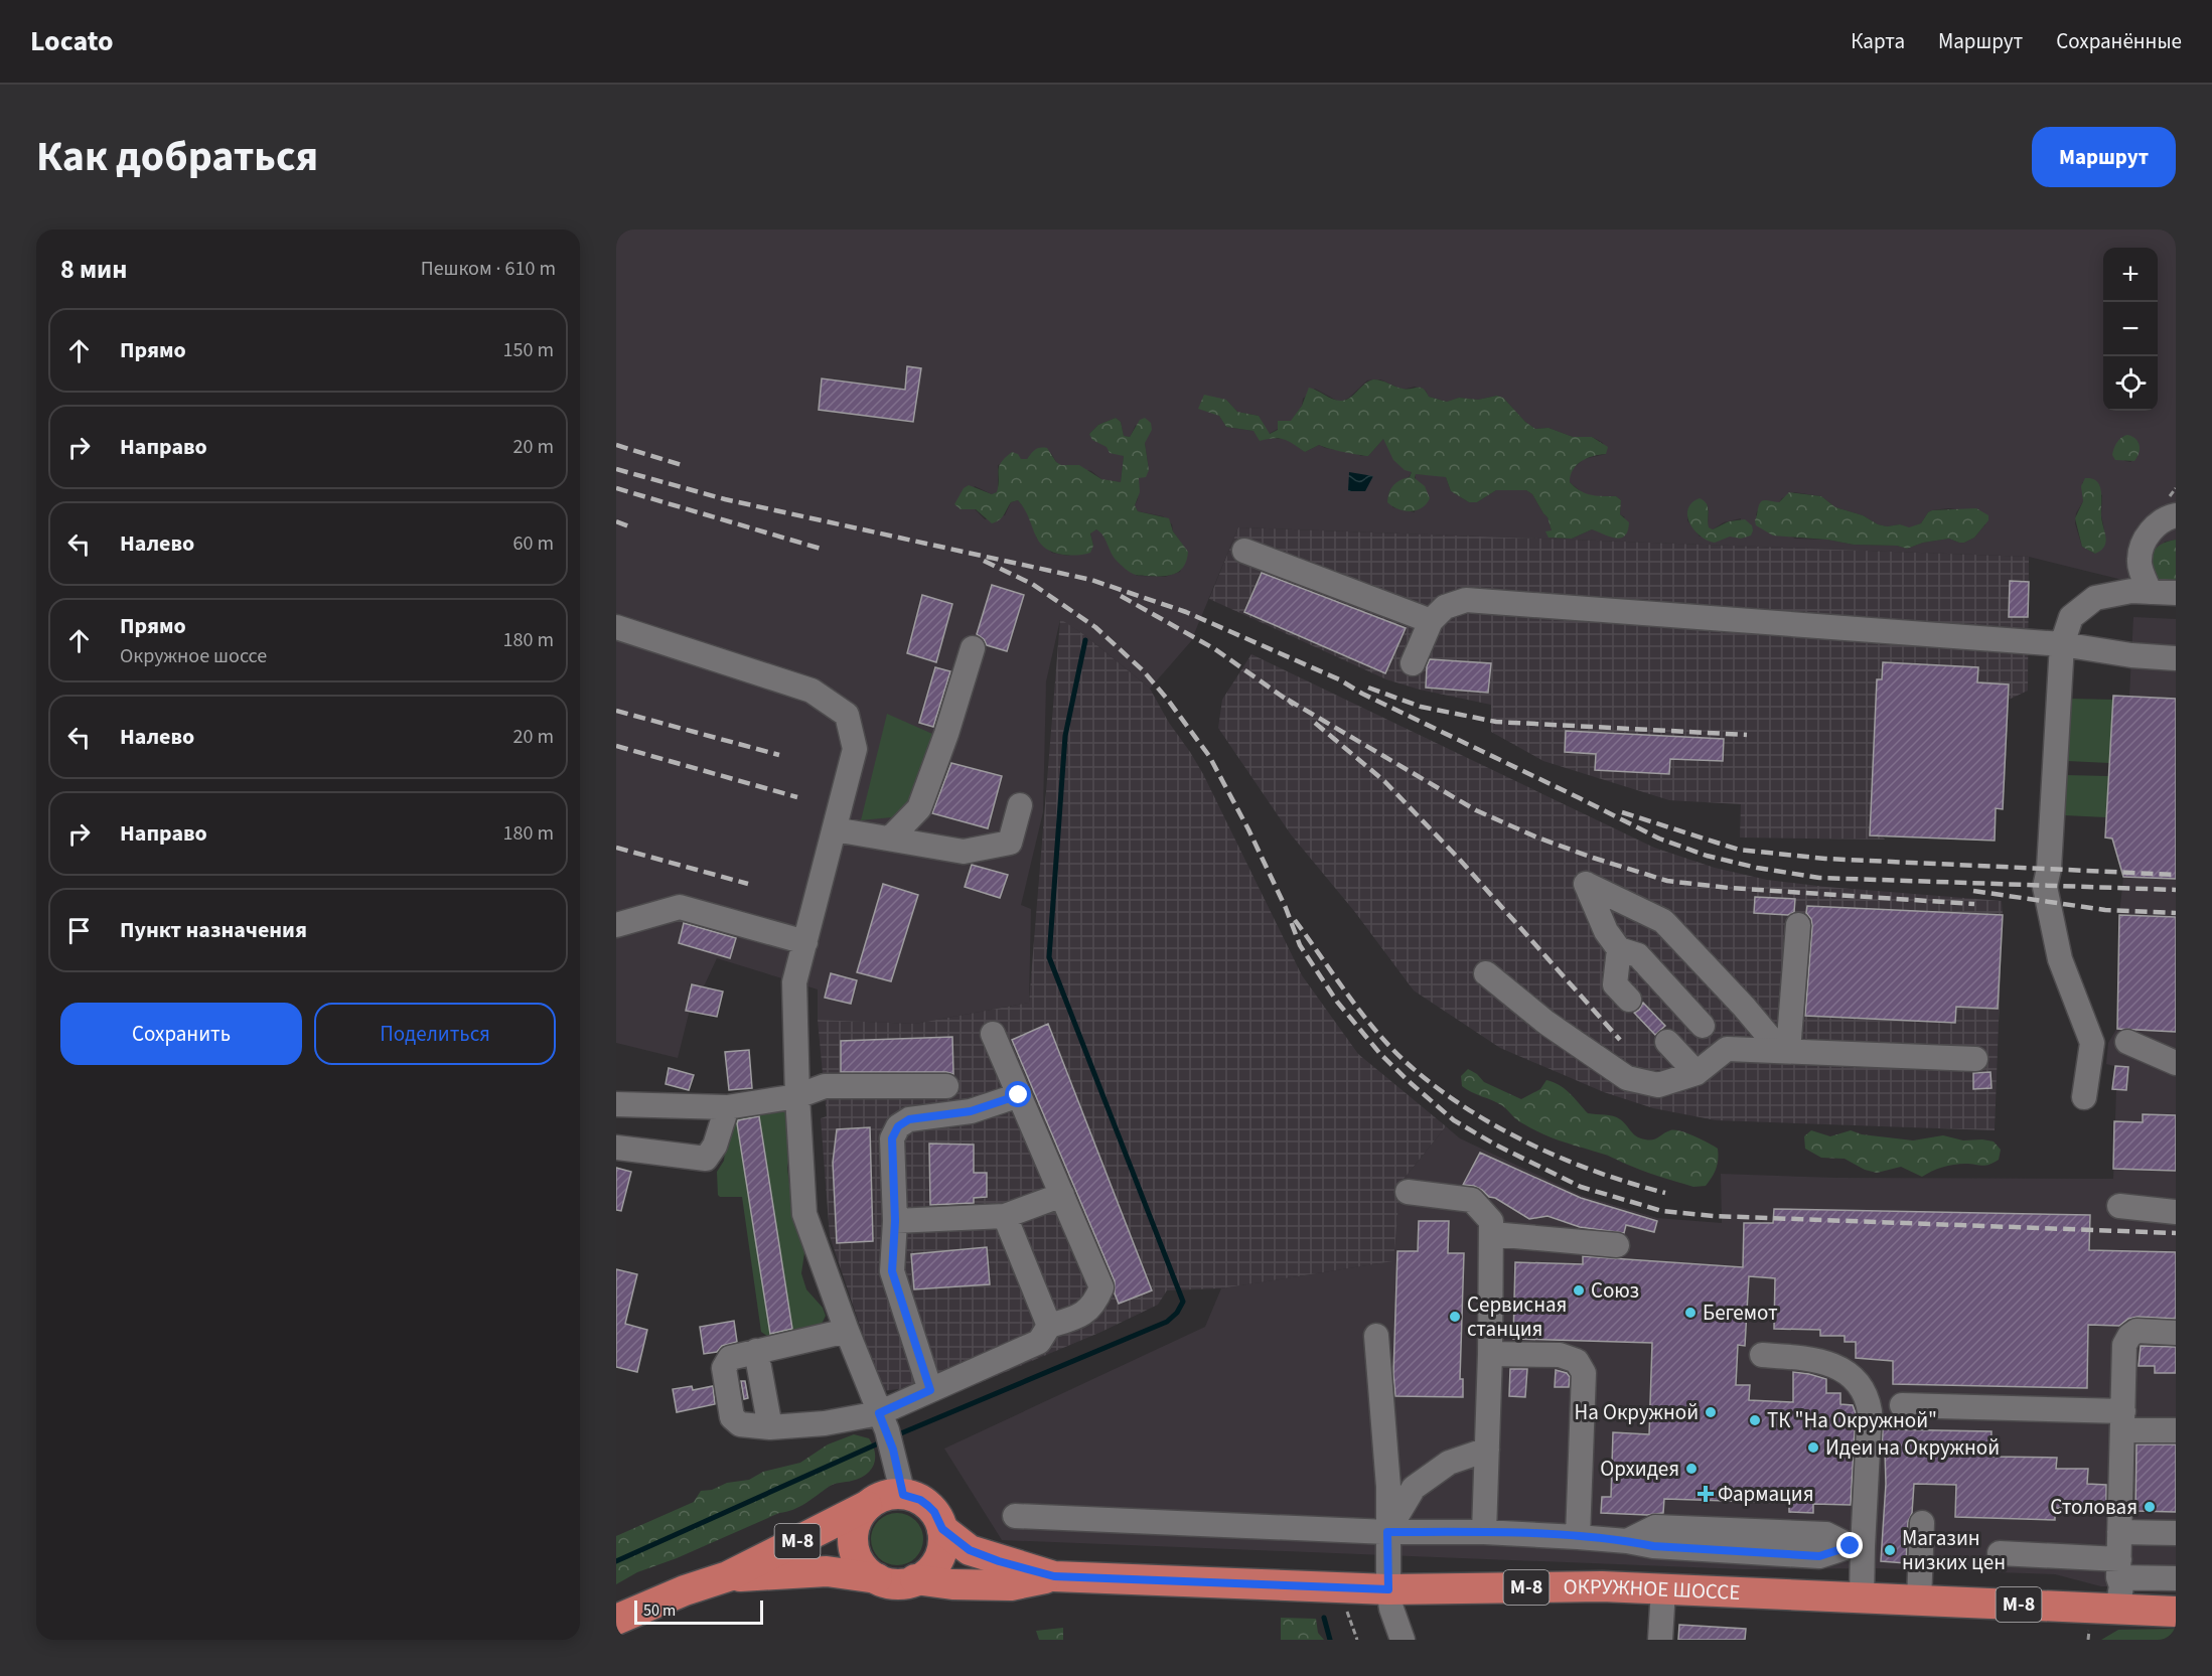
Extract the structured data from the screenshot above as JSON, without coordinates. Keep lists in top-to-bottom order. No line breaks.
{"streets":{"main road":["М-8","ОКРУЖНОЕ ШОССЕ"]},"crossings":[["М-8","ОКРУЖНОЕ ШОССЕ"]],"places":{"other":["Союз","Бегемот","Сервисная станция","На Окружной","ТК \"На Окружной\"","Идеи на Окружной","Орхидея","Столовая","Магазин низких цен"],"health":["Фармация"]},"scale_bar":"50 m","page":{"header":"Locato","nav":["Карта","Маршрут","Сохранённые"],"title":"Как добраться","buttons":["Маршрут",["Сохранить","Поделиться"]],"heading":["8 мин","Пешком · 610 m"],"map_buttons":["+","−"],"list":[["Прямо","150 m"],["Направо","20 m"],["Налево","60 m"],["Прямо","Окружное шоссе","180 m"],["Налево","20 m"],["Направо","180 m"],"Пункт назначения"],"scale":"50 m"}}
